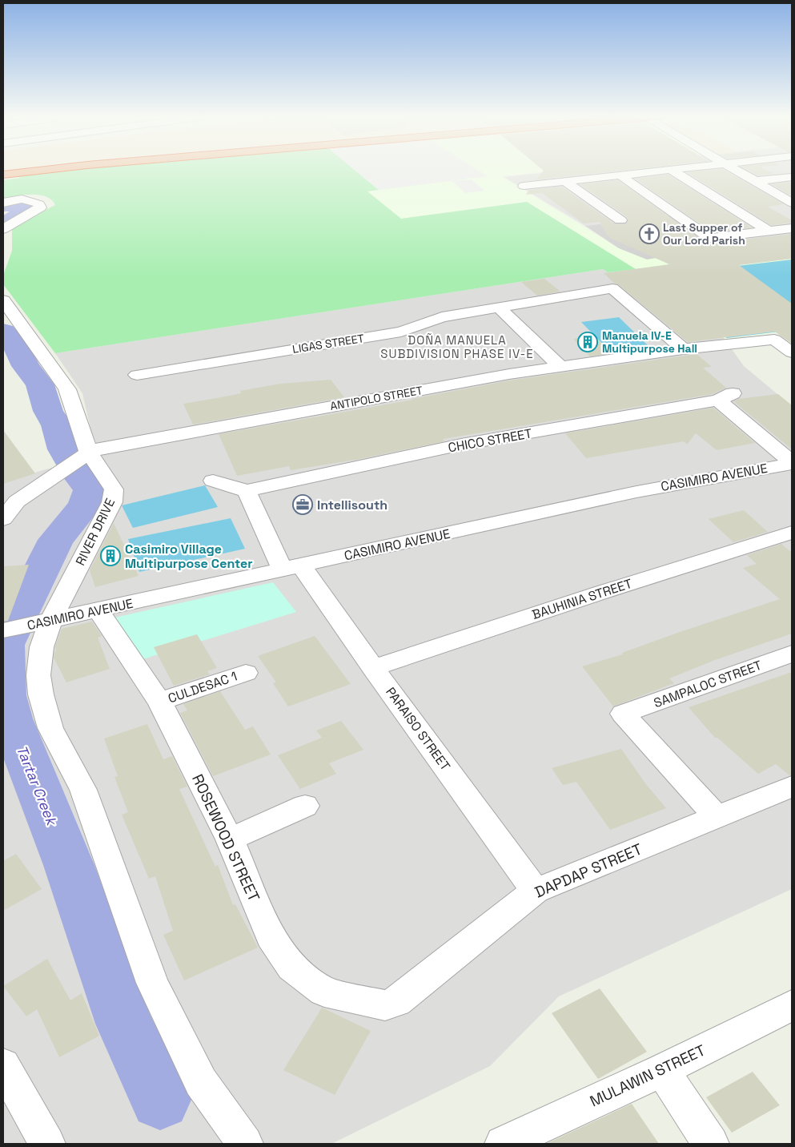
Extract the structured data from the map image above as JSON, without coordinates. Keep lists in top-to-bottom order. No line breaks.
{"streets":{"street":["LIGAS STREET","ANTIPOLO STREET","CHICO STREET","CASIMIRO AVENUE","RIVER DRIVE","BAUHINIA STREET","SAMPALOC STREET","CULDESAC 1","PARAISO STREET","ROSEWOOD STREET","DAPDAP STREET","MULAWIN STREET"]},"crossings":[["LIGAS STREET","ANTIPOLO STREET"],["ANTIPOLO STREET","RIVER DRIVE"],["CHICO STREET","CASIMIRO AVENUE"],["CHICO STREET","PARAISO STREET"],["CASIMIRO AVENUE","RIVER DRIVE"],["CASIMIRO AVENUE","PARAISO STREET"],["CASIMIRO AVENUE","ROSEWOOD STREET"],["BAUHINIA STREET","PARAISO STREET"],["SAMPALOC STREET","DAPDAP STREET"],["CULDESAC 1","ROSEWOOD STREET"],["PARAISO STREET","DAPDAP STREET"],["ROSEWOOD STREET","DAPDAP STREET"]],"districts":["DOÑA MANUELA SUBDIVISION PHASE IV-E"],"water":["Tartar Creek"],"places":{"church":["Last Supper of Our Lord Parish"],"building":["Manuela IV-E Multipurpose Hall","Casimiro Village Multipurpose Center"],"office":["Intellisouth"]}}
